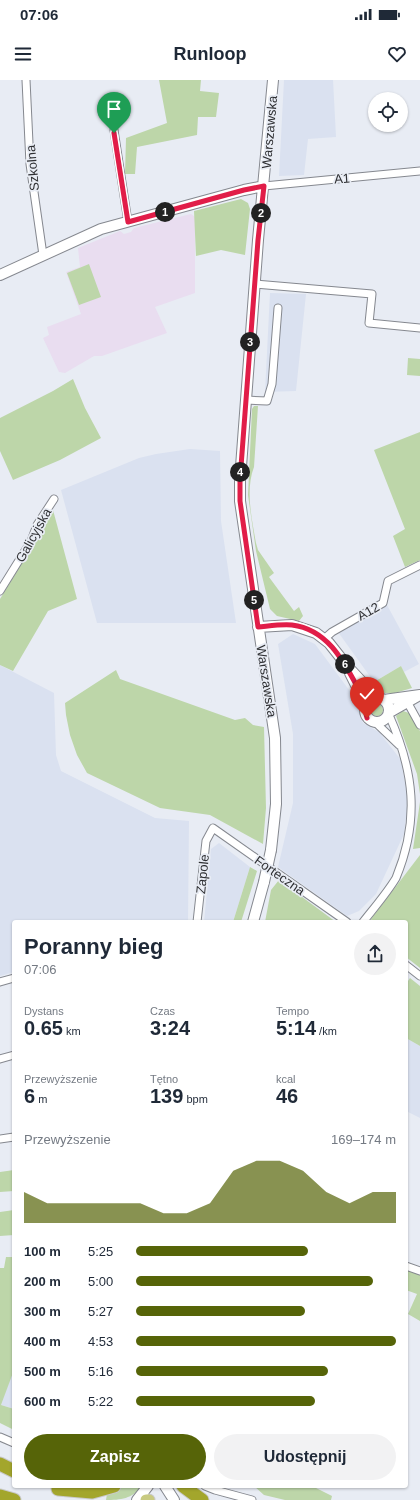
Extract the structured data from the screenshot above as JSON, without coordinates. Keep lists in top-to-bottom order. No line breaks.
{"streets":{"main road":["Warszawska"],"street":["Szkolna","A1","Galicyjska","A12","Zapole","Forteczna"]},"crossings":[["Warszawska","A1"],["Zapole","Forteczna"]],"page":{"status":"07:06","header":"Runloop","pins":["1","2","3","4","5","6"],"heading":["Poranny bieg","07:06"],"stats":[["Dystans","0.65 km"],["Czas","3:24"],["Tempo","5:14 /km"],["Przewyższenie","6 m"],["Tętno","139 bpm"],["kcal","46"]],"chart":["Przewyższenie","169–174 m"],"list":[{"name":"100 m","note":"5:25"},{"name":"200 m","note":"5:00"},{"name":"300 m","note":"5:27"},{"name":"400 m","note":"4:53"},{"name":"500 m","note":"5:16"},{"name":"600 m","note":"5:22"}],"buttons":["Zapisz","Udostępnij"]}}
